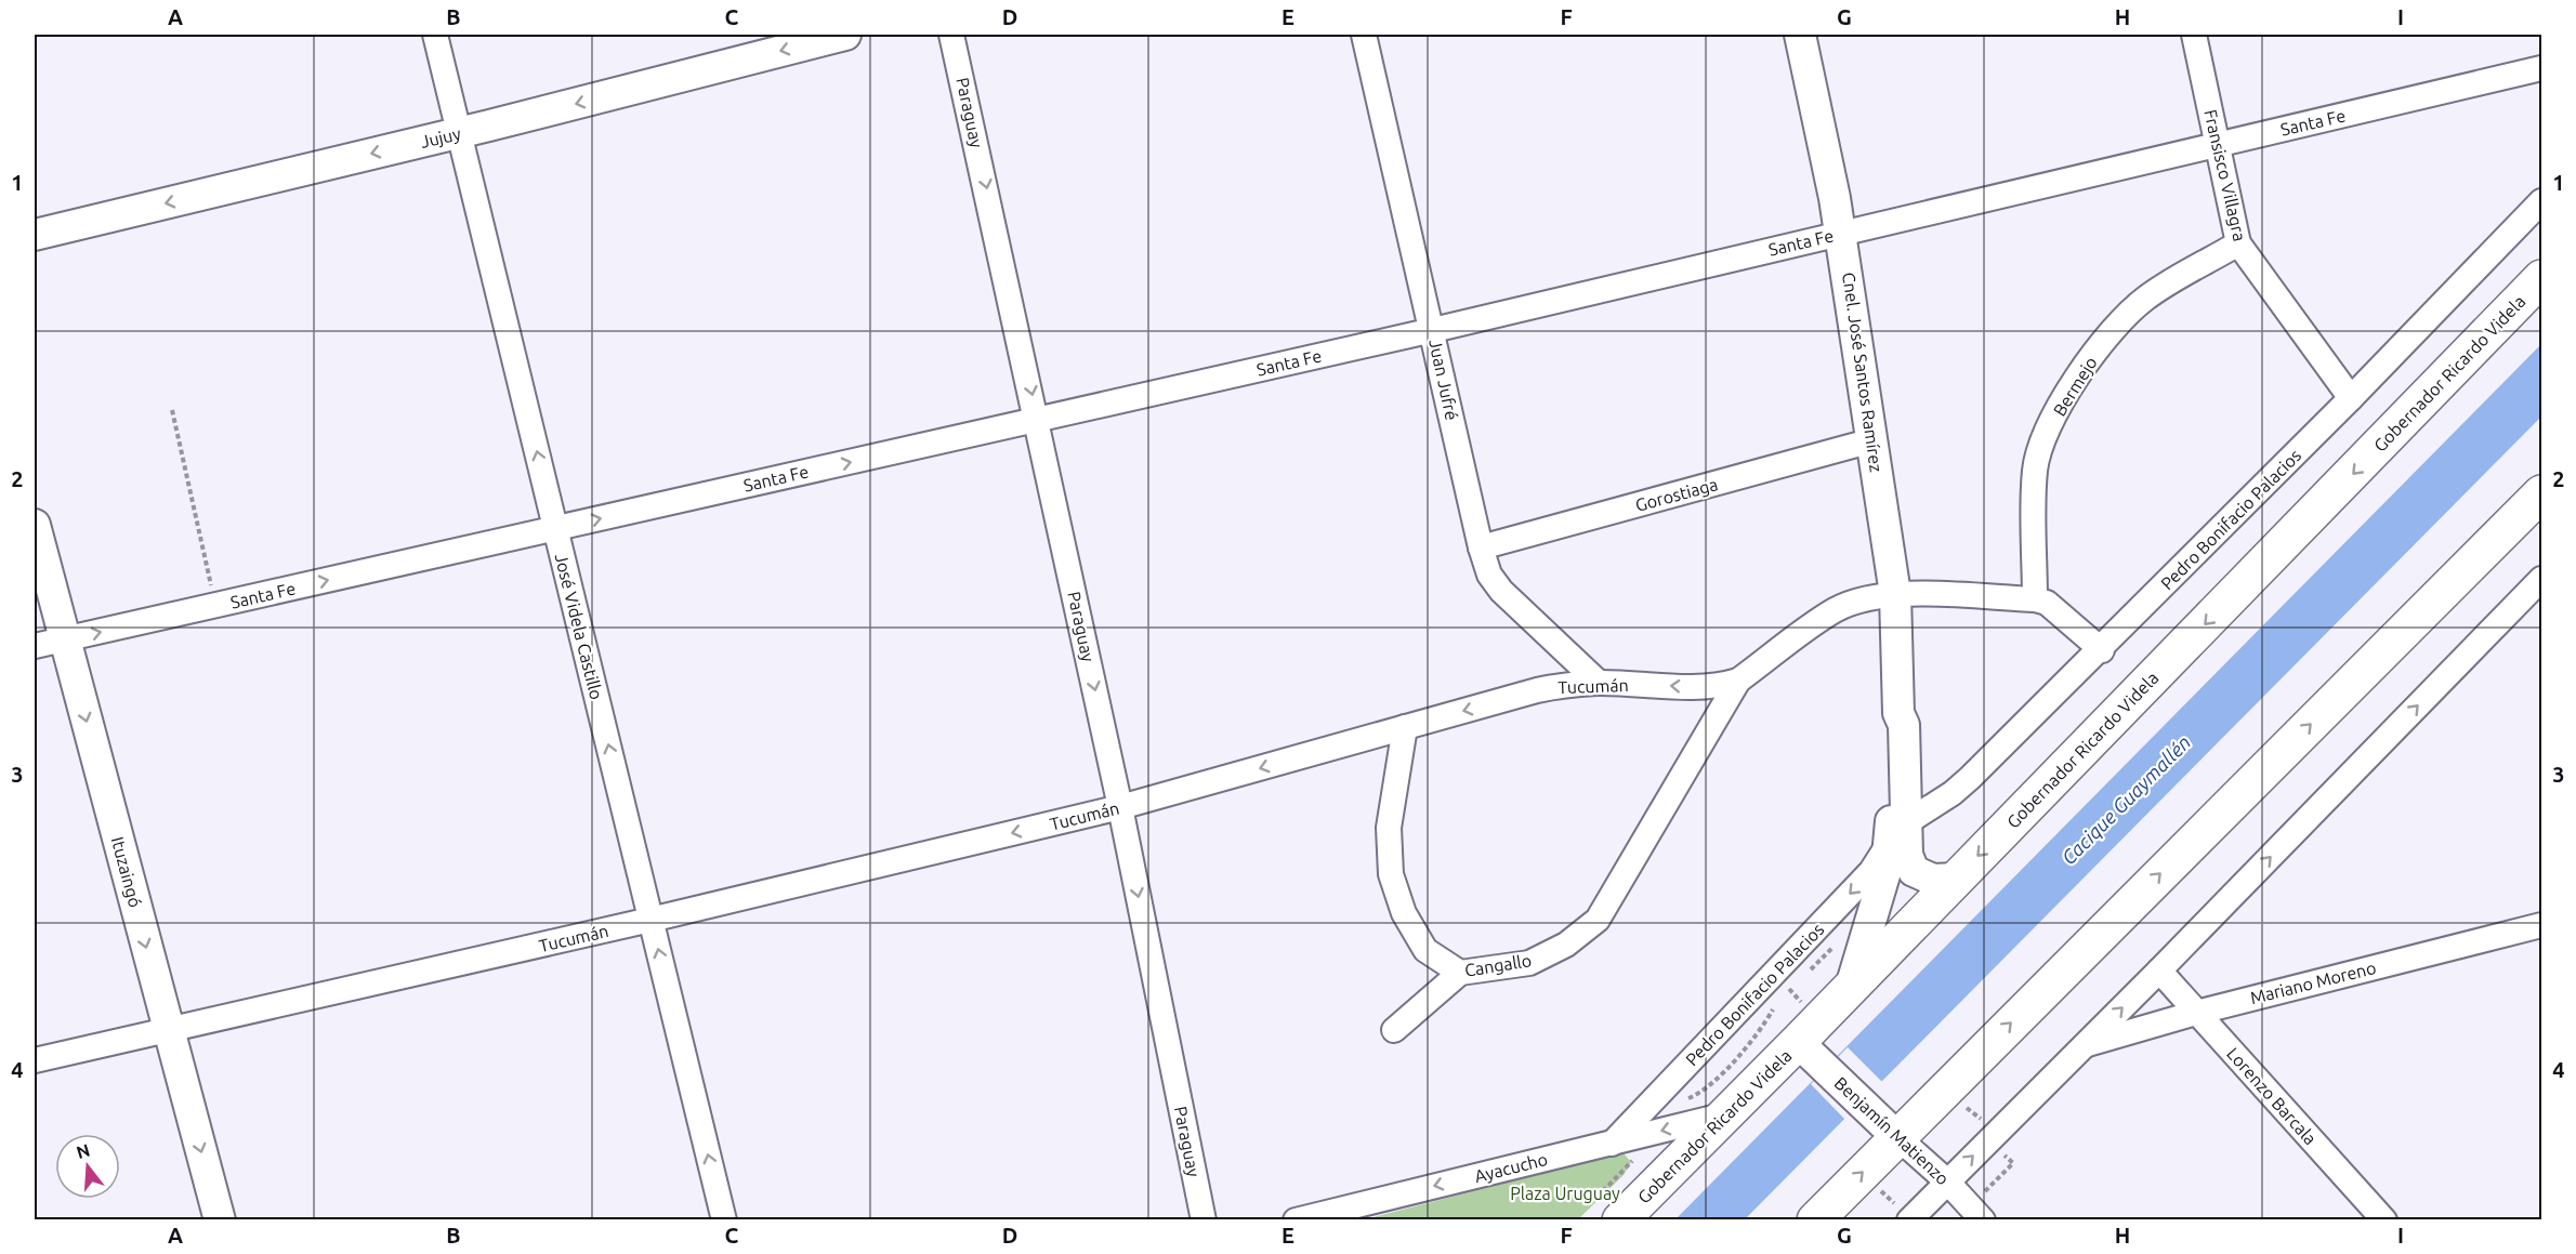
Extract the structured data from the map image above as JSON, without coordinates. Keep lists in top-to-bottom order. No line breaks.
{"streets":{"highway":["Gobernador Ricardo Videla"],"street":["Paraguay","Santa Fe","Jujuy","Fransisco Villagra","Cnel. José Santos Ramírez","Juan Jufré","Bermejo","Gorostiaga","Pedro Bonifacio Palacios","José Videla Castillo","Tucumán","Ituzaingó","Cangallo","Mariano Moreno","Lorenzo Barcala","Benjamín Matienzo","Ayacucho"]},"crossings":[["Paraguay","Santa Fe"],["Paraguay","Tucumán"],["Santa Fe","Fransisco Villagra"],["Santa Fe","Cnel. José Santos Ramírez"],["Santa Fe","Juan Jufré"],["Santa Fe","José Videla Castillo"],["Santa Fe","Ituzaingó"],["Jujuy","José Videla Castillo"],["Fransisco Villagra","Bermejo"],["Fransisco Villagra","Pedro Bonifacio Palacios"],["Cnel. José Santos Ramírez","Gobernador Ricardo Videla"],["Cnel. José Santos Ramírez","Gorostiaga"],["Cnel. José Santos Ramírez","Pedro Bonifacio Palacios"],["Cnel. José Santos Ramírez","Tucumán"],["Gobernador Ricardo Videla","Benjamín Matienzo"],["Gobernador Ricardo Videla","Ayacucho"],["Juan Jufré","Gorostiaga"],["Juan Jufré","Tucumán"],["Bermejo","Tucumán"],["Pedro Bonifacio Palacios","Tucumán"],["Pedro Bonifacio Palacios","Ayacucho"],["José Videla Castillo","Tucumán"],["Tucumán","Ituzaingó"],["Tucumán","Cangallo"],["Mariano Moreno","Lorenzo Barcala"]],"one_way":["Paraguay","Santa Fe","Jujuy","José Videla Castillo","Tucumán","Ituzaingó","Ayacucho"],"water":["Cacique Guaymallén"],"parks":["Plaza Uruguay"],"north":"top","grid":{"columns":["A","B","C","D","E","F","G","H","I"],"rows":["1","2","3","4"]}}
